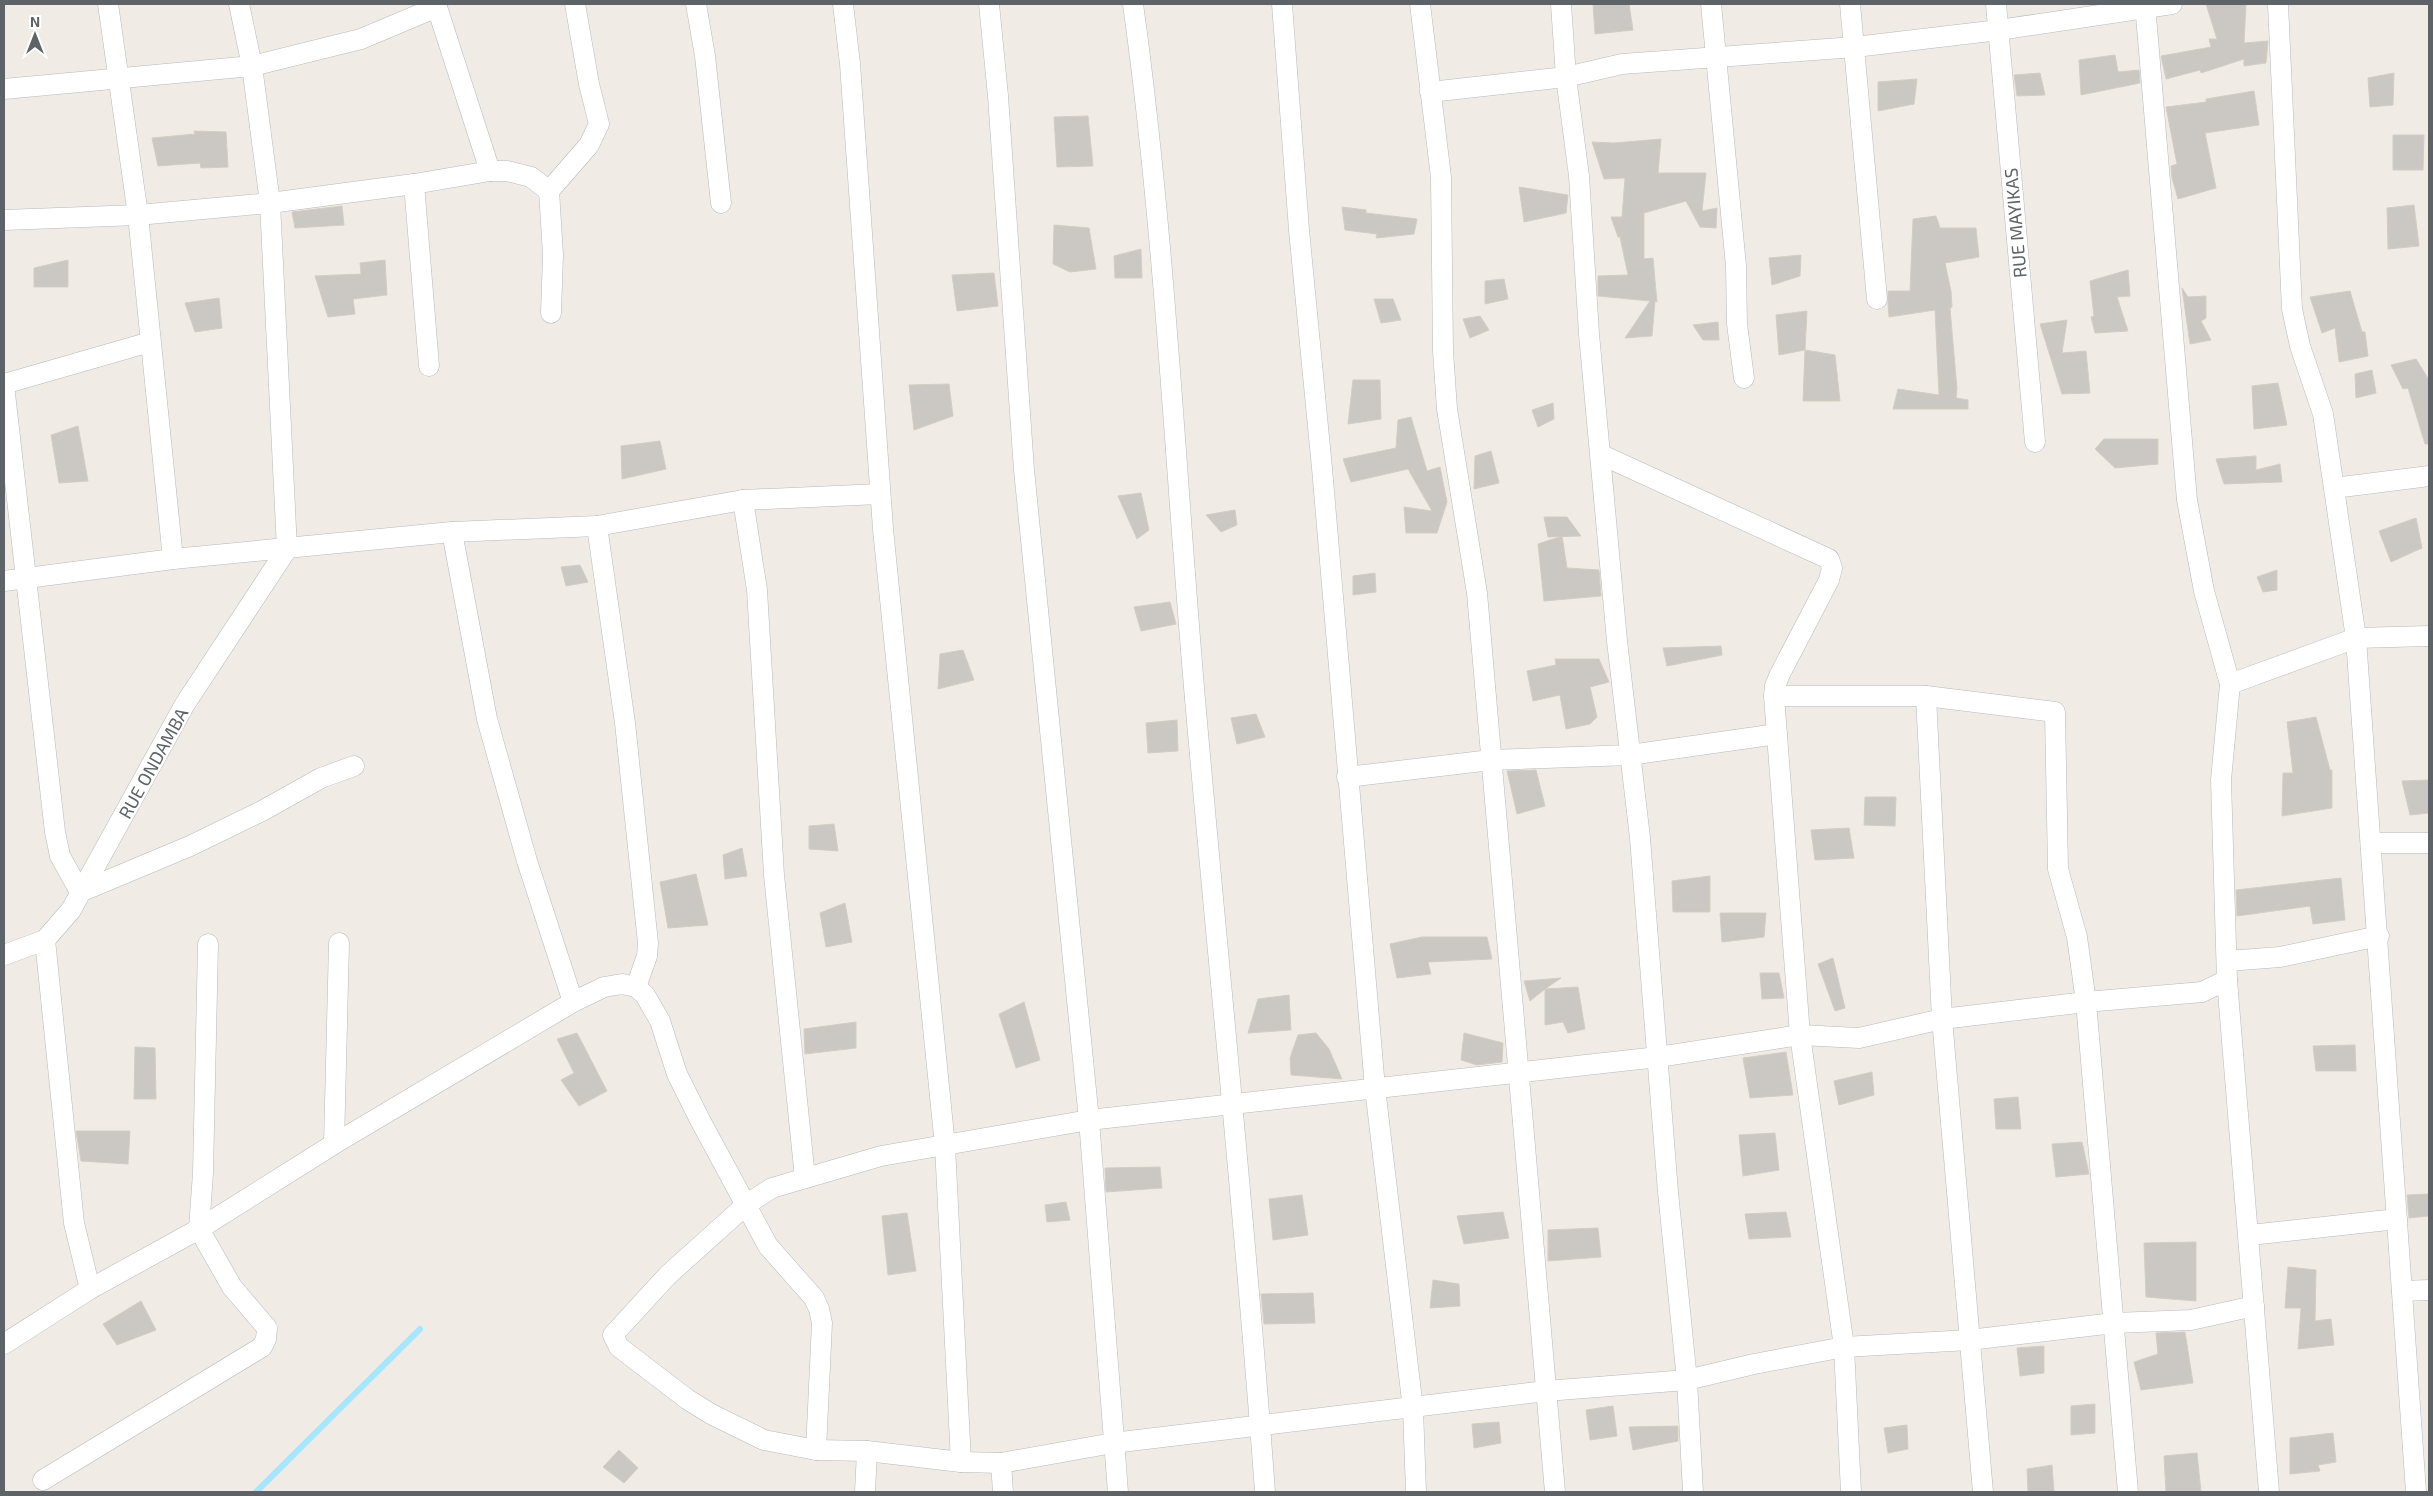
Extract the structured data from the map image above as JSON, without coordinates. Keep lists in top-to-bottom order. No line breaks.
{"streets":{"street":["RUE MAYIKAS","RUE ONDAMBA"]},"north":"top"}
